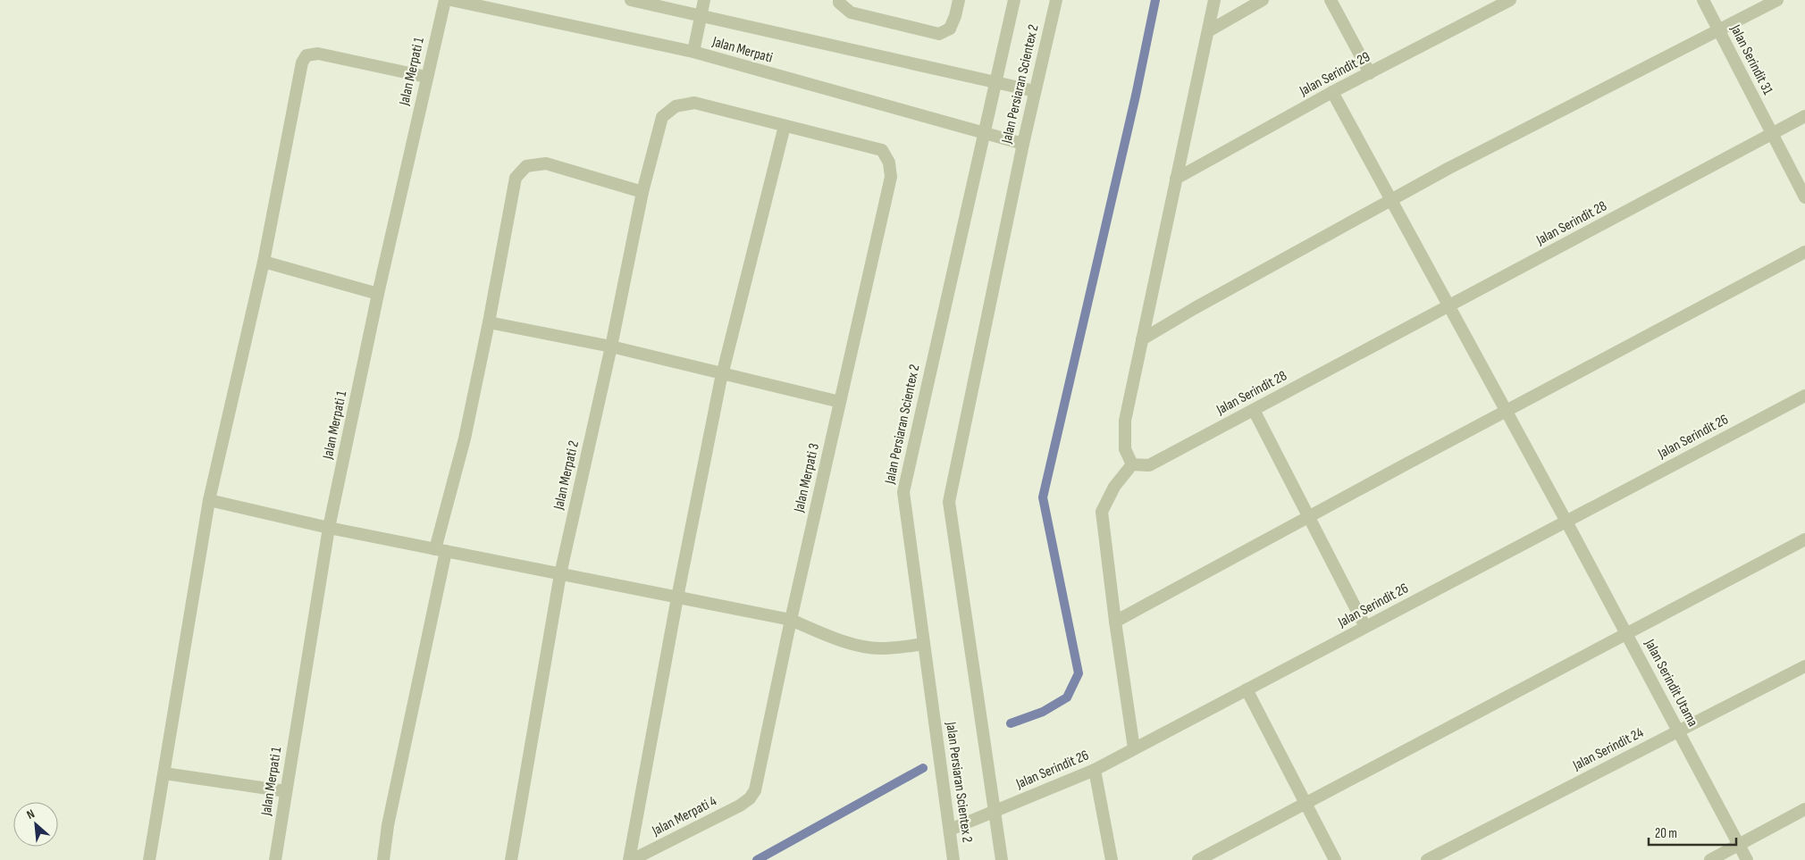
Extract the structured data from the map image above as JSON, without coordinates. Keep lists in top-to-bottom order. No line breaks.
{"streets":{"street":["Jalan Merpati","Jalan Serindit 31","Jalan Merpati 1","Jalan Serindit 29","Jalan Persiaran Scientex 2","Jalan Serindit 28","Jalan Serindit 26","Jalan Merpati 2","Jalan Merpati 3","Jalan Serindit Utama","Jalan Serindit 24","Jalan Merpati 4"]},"crossings":[["Jalan Merpati","Jalan Persiaran Scientex 2"],["Jalan Serindit 31","Jalan Serindit 28"],["Jalan Serindit 29","Jalan Serindit Utama"],["Jalan Persiaran Scientex 2","Jalan Serindit 26"],["Jalan Serindit 28","Jalan Serindit Utama"],["Jalan Serindit 26","Jalan Serindit Utama"],["Jalan Merpati 2","Jalan Merpati 3"],["Jalan Merpati 3","Jalan Merpati 4"],["Jalan Serindit Utama","Jalan Serindit 24"]],"scale_bar":"20 m","north":"top left"}
